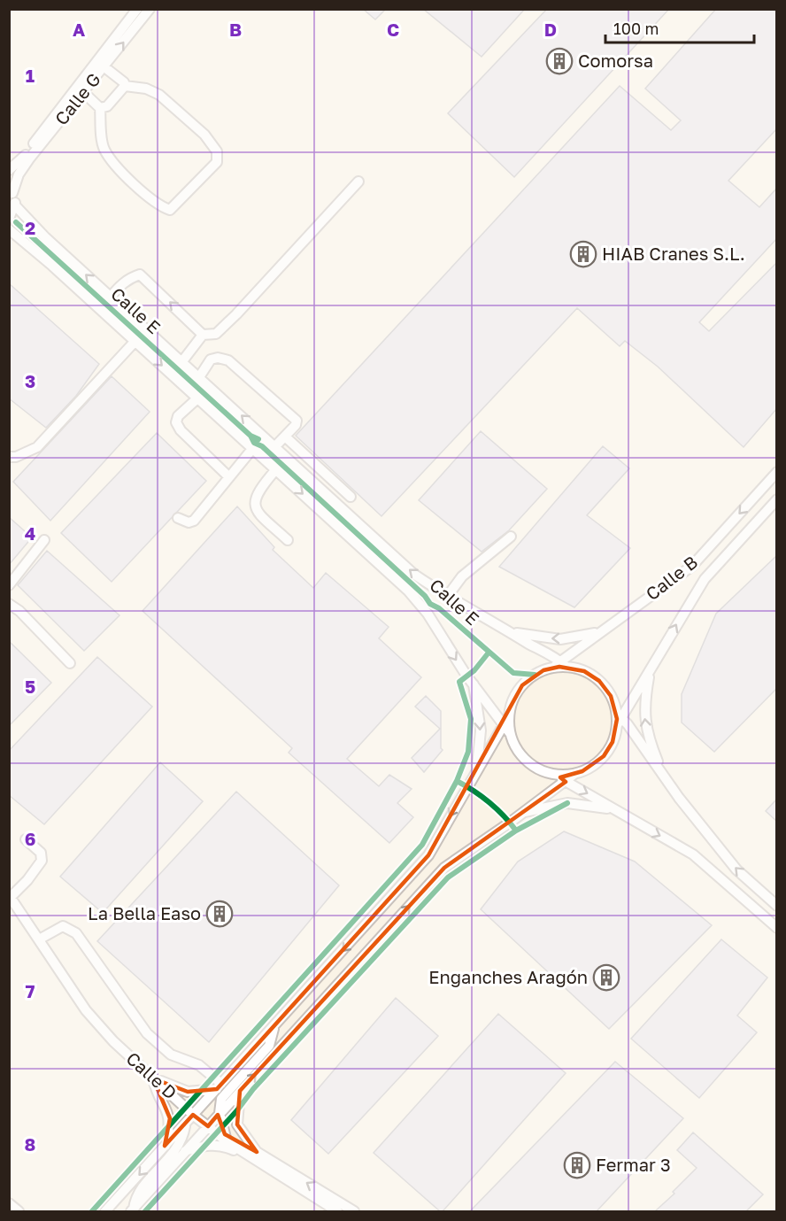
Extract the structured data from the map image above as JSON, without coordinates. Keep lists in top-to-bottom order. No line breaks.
{"streets":{"street":["Calle G","Calle E","Calle B","Calle D"]},"crossings":[["Calle E","Calle B"]],"places":{"building":["Comorsa","HIAB Cranes S.L.","La Bella Easo","Enganches Aragón","Fermar 3"]},"scale_bar":"100 m","grid":{"columns":["A","B","C","D"],"rows":["1","2","3","4","5","6","7","8"]}}
